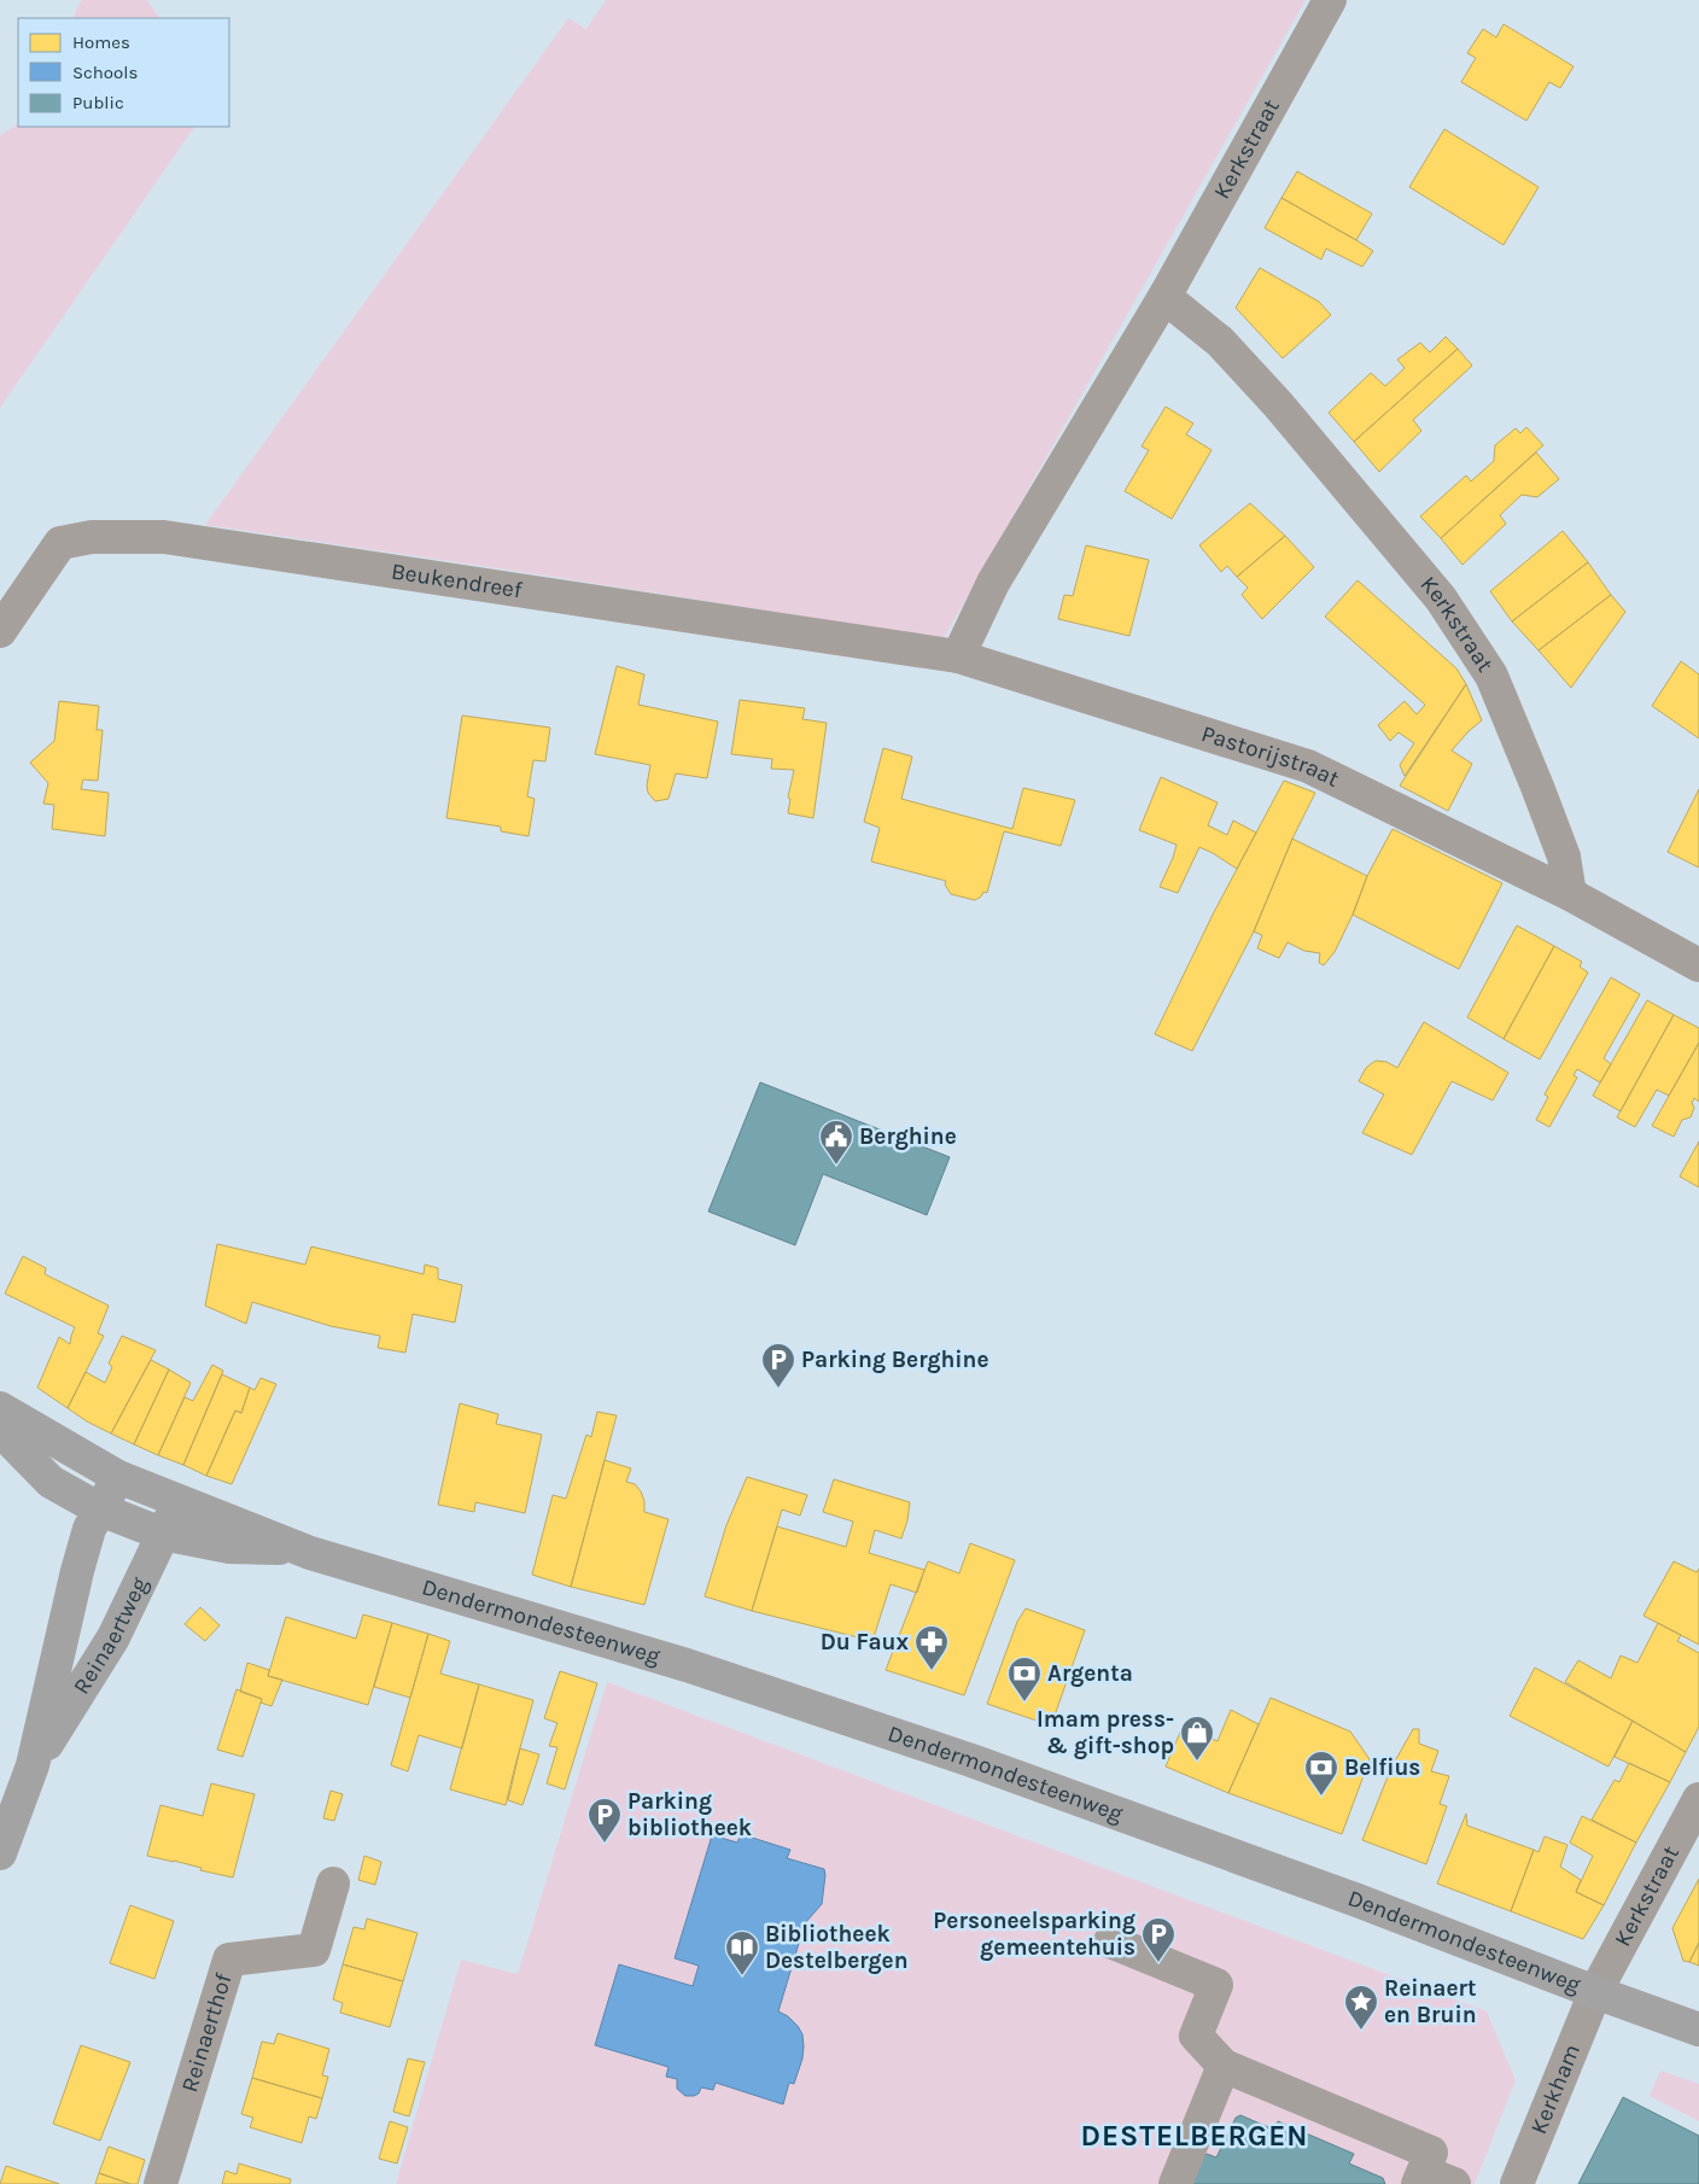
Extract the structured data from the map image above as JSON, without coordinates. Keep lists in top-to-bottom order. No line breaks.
{"streets":{"main road":["Dendermondesteenweg","Reinaertweg"],"street":["Kerkstraat","Beukendreef","Pastorijstraat","Reinaerthof","Kerkham"]},"crossings":[["Kerkstraat","Beukendreef"],["Kerkstraat","Pastorijstraat"],["Kerkstraat","Dendermondesteenweg"],["Kerkstraat","Kerkham"],["Beukendreef","Pastorijstraat"],["Dendermondesteenweg","Reinaertweg"],["Dendermondesteenweg","Kerkham"]],"districts":["DESTELBERGEN"],"places":{"public building":["Berghine"],"parking":["Parking Berghine","Parking bibliotheek","Personeelsparking gemeentehuis"],"pharmacy":["Du Faux"],"bank":["Argenta","Belfius"],"shop":["Imam press- & gift-shop"],"library":["Bibliotheek Destelbergen"],"place":["Reinaert en Bruin"]},"legend":["Homes","Schools","Public"]}
